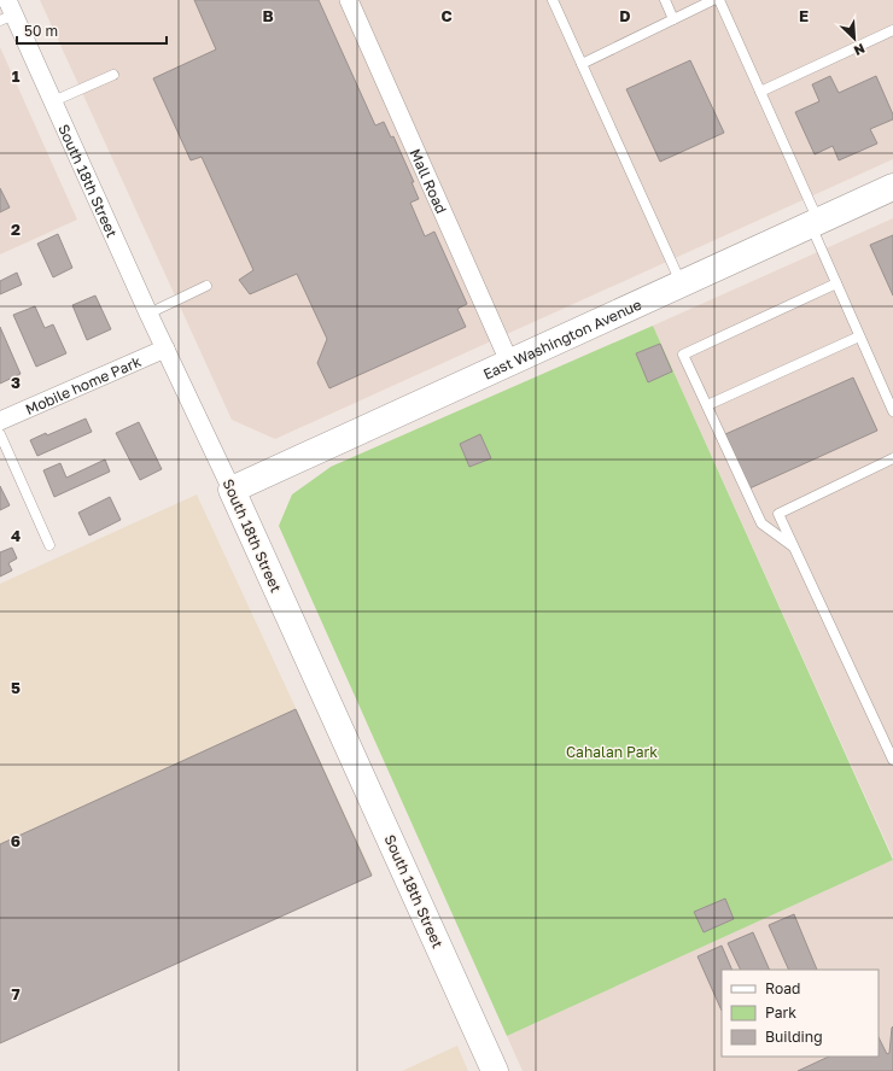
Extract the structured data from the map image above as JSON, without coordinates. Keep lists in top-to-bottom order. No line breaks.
{"streets":{"street":["South 18th Street","Mall Road","East Washington Avenue","Mobile home Park"]},"crossings":[["South 18th Street","East Washington Avenue"],["South 18th Street","Mobile home Park"],["Mall Road","East Washington Avenue"]],"parks":["Cahalan Park"],"legend":["Road","Park","Building"],"scale_bar":"50 m","north":"bottom right","grid":{"columns":["B","C","D","E"],"rows":["1","2","3","4","5","6","7"]}}
